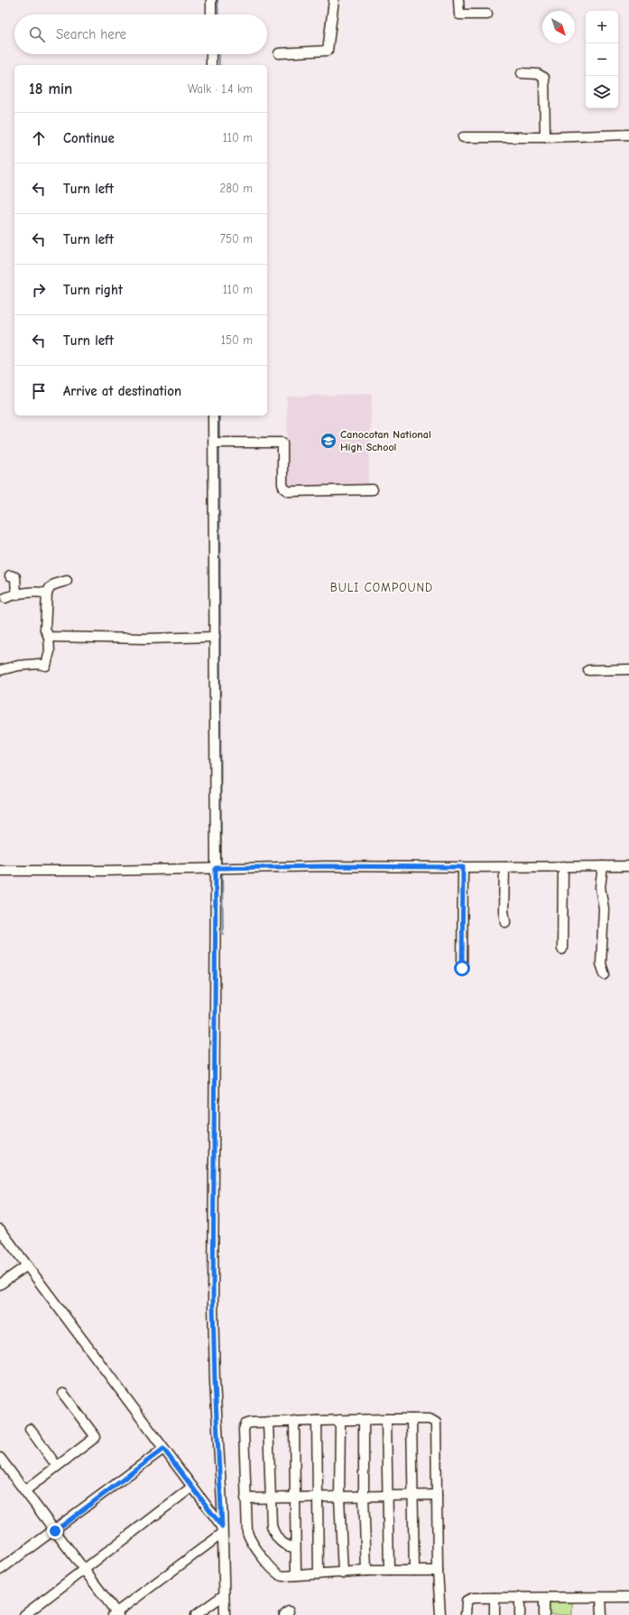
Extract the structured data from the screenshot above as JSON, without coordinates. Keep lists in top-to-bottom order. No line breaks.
{"districts":["BULI COMPOUND"],"places":{"school or university":["Canocotan National High School"]},"north":"bottom right","page":{"map_buttons":["+","−"],"search":"Search here","heading":["18 min","Walk · 1.4 km"],"list":[["Continue","110 m"],["Turn left","280 m"],["Turn left","750 m"],["Turn right","110 m"],["Turn left","150 m"],"Arrive at destination"]}}
